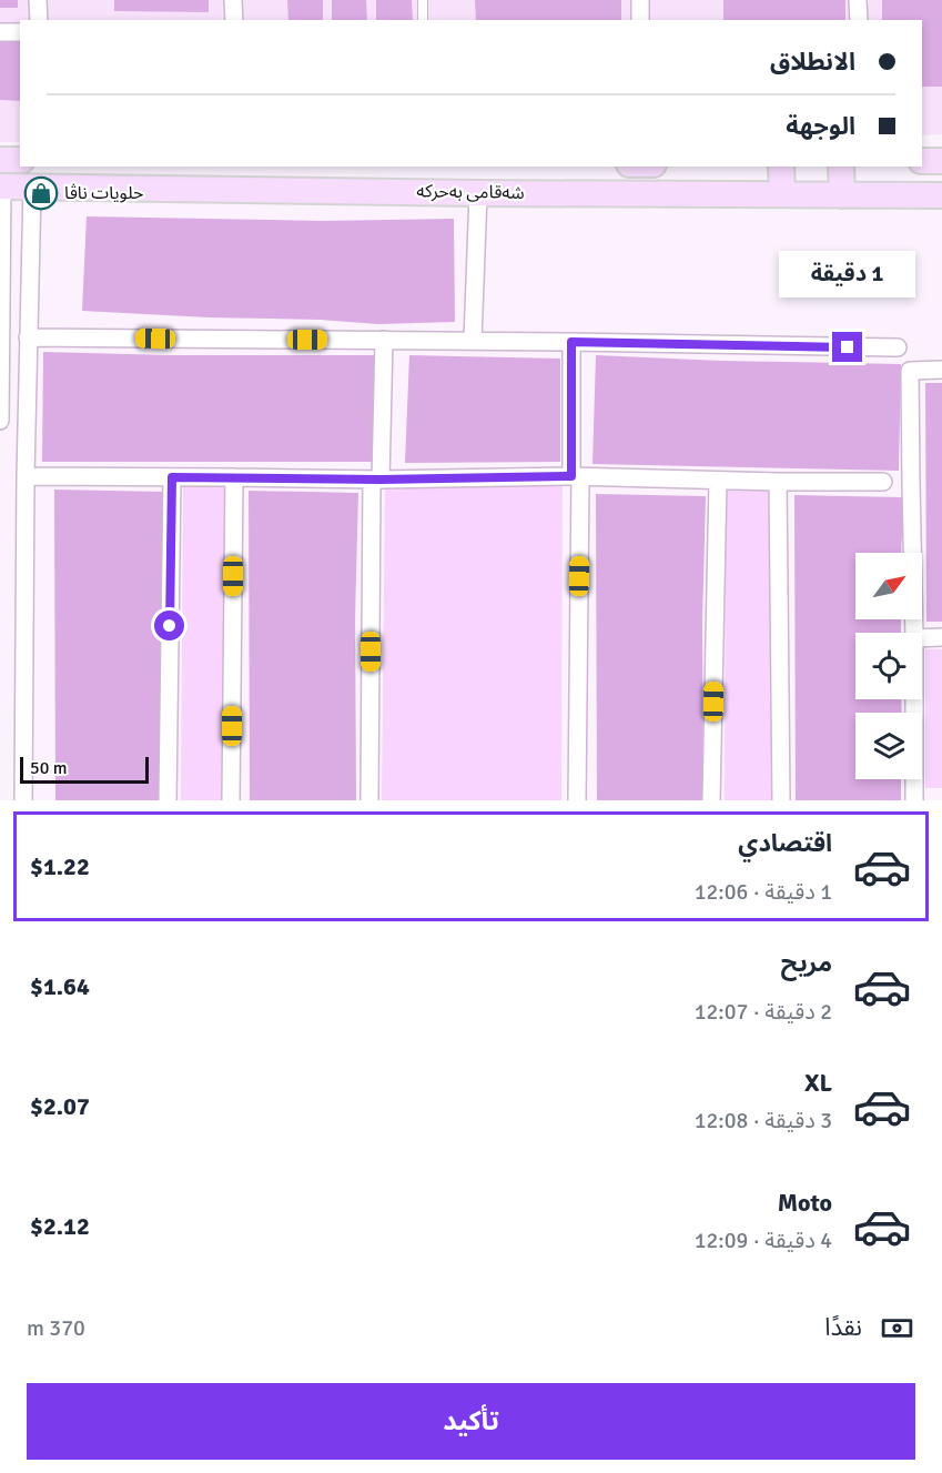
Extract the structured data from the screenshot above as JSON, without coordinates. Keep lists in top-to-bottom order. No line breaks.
{"streets":{"main road":["شەقامی بەحرکە"]},"places":{"shop":["حلويات ناڤا"]},"scale_bar":"50 m","north":"top right","page":{"banner":["الانطلاق","الوجهة"],"bubble":"1 دقيقة","scale":"50 m","list":[{"name":"اقتصادي","note":"1 دقيقة · 12:06","value":"$1.22"},{"name":"مريح","note":"2 دقيقة · 12:07","value":"$1.64"},{"name":"XL","note":"3 دقيقة · 12:08","value":"$2.07"},{"name":"Moto","note":"4 دقيقة · 12:09","value":"$2.12"}],"pay":["نقدًا","370 m"],"buttons":"تأكيد"}}
